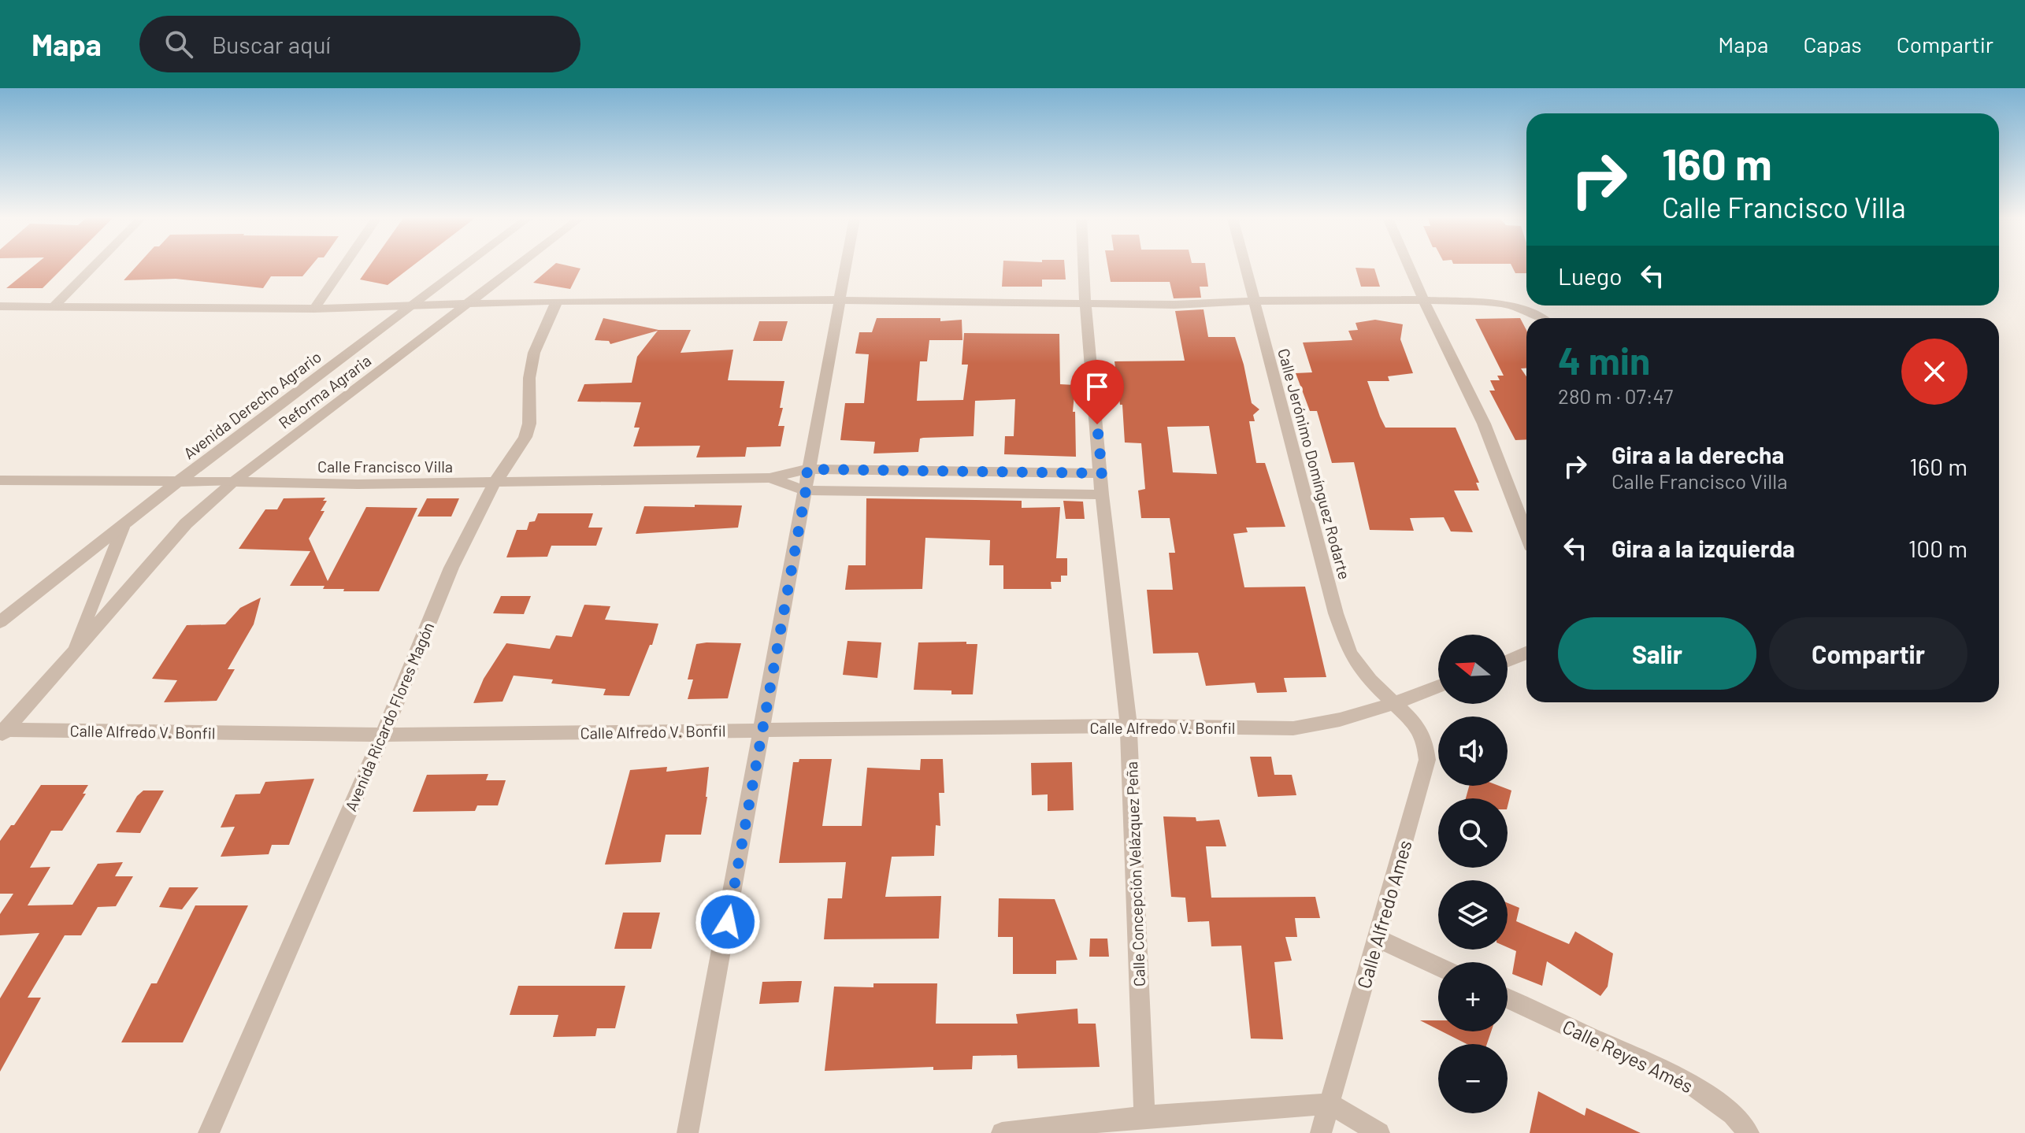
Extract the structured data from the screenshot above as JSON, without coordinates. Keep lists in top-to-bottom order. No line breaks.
{"streets":{"street":["Reforma Agraria","Avenida Derecho Agrario","Calle Jerónimo Domínguez Rodarte","Calle Francisco Villa","Avenida Ricardo Flores Magón","Calle Alfredo V. Bonfil","Calle Concepción Velázquez Peña","Calle Alfredo Ames","Calle Reyes Amés"]},"crossings":[["Reforma Agraria","Calle Francisco Villa"],["Reforma Agraria","Calle Alfredo V. Bonfil"],["Avenida Derecho Agrario","Calle Francisco Villa"],["Calle Jerónimo Domínguez Rodarte","Calle Alfredo V. Bonfil"],["Calle Jerónimo Domínguez Rodarte","Calle Alfredo Ames"],["Calle Francisco Villa","Avenida Ricardo Flores Magón"],["Calle Francisco Villa","Calle Concepción Velázquez Peña"],["Avenida Ricardo Flores Magón","Calle Alfredo V. Bonfil"],["Calle Alfredo V. Bonfil","Calle Concepción Velázquez Peña"],["Calle Alfredo V. Bonfil","Calle Alfredo Ames"]],"north":"left","page":{"header":"Mapa","search":"Buscar aquí","nav":["Mapa","Capas","Compartir"],"turn":["160 m","Calle Francisco Villa"],"then":"Luego","heading":["4 min","280 m · 07:47"],"list":[{"name":"Gira a la derecha","note":"Calle Francisco Villa","value":"160 m"},{"name":"Gira a la izquierda","value":"100 m"}],"buttons":["Salir","Compartir"],"map_buttons":["+","−"]}}
